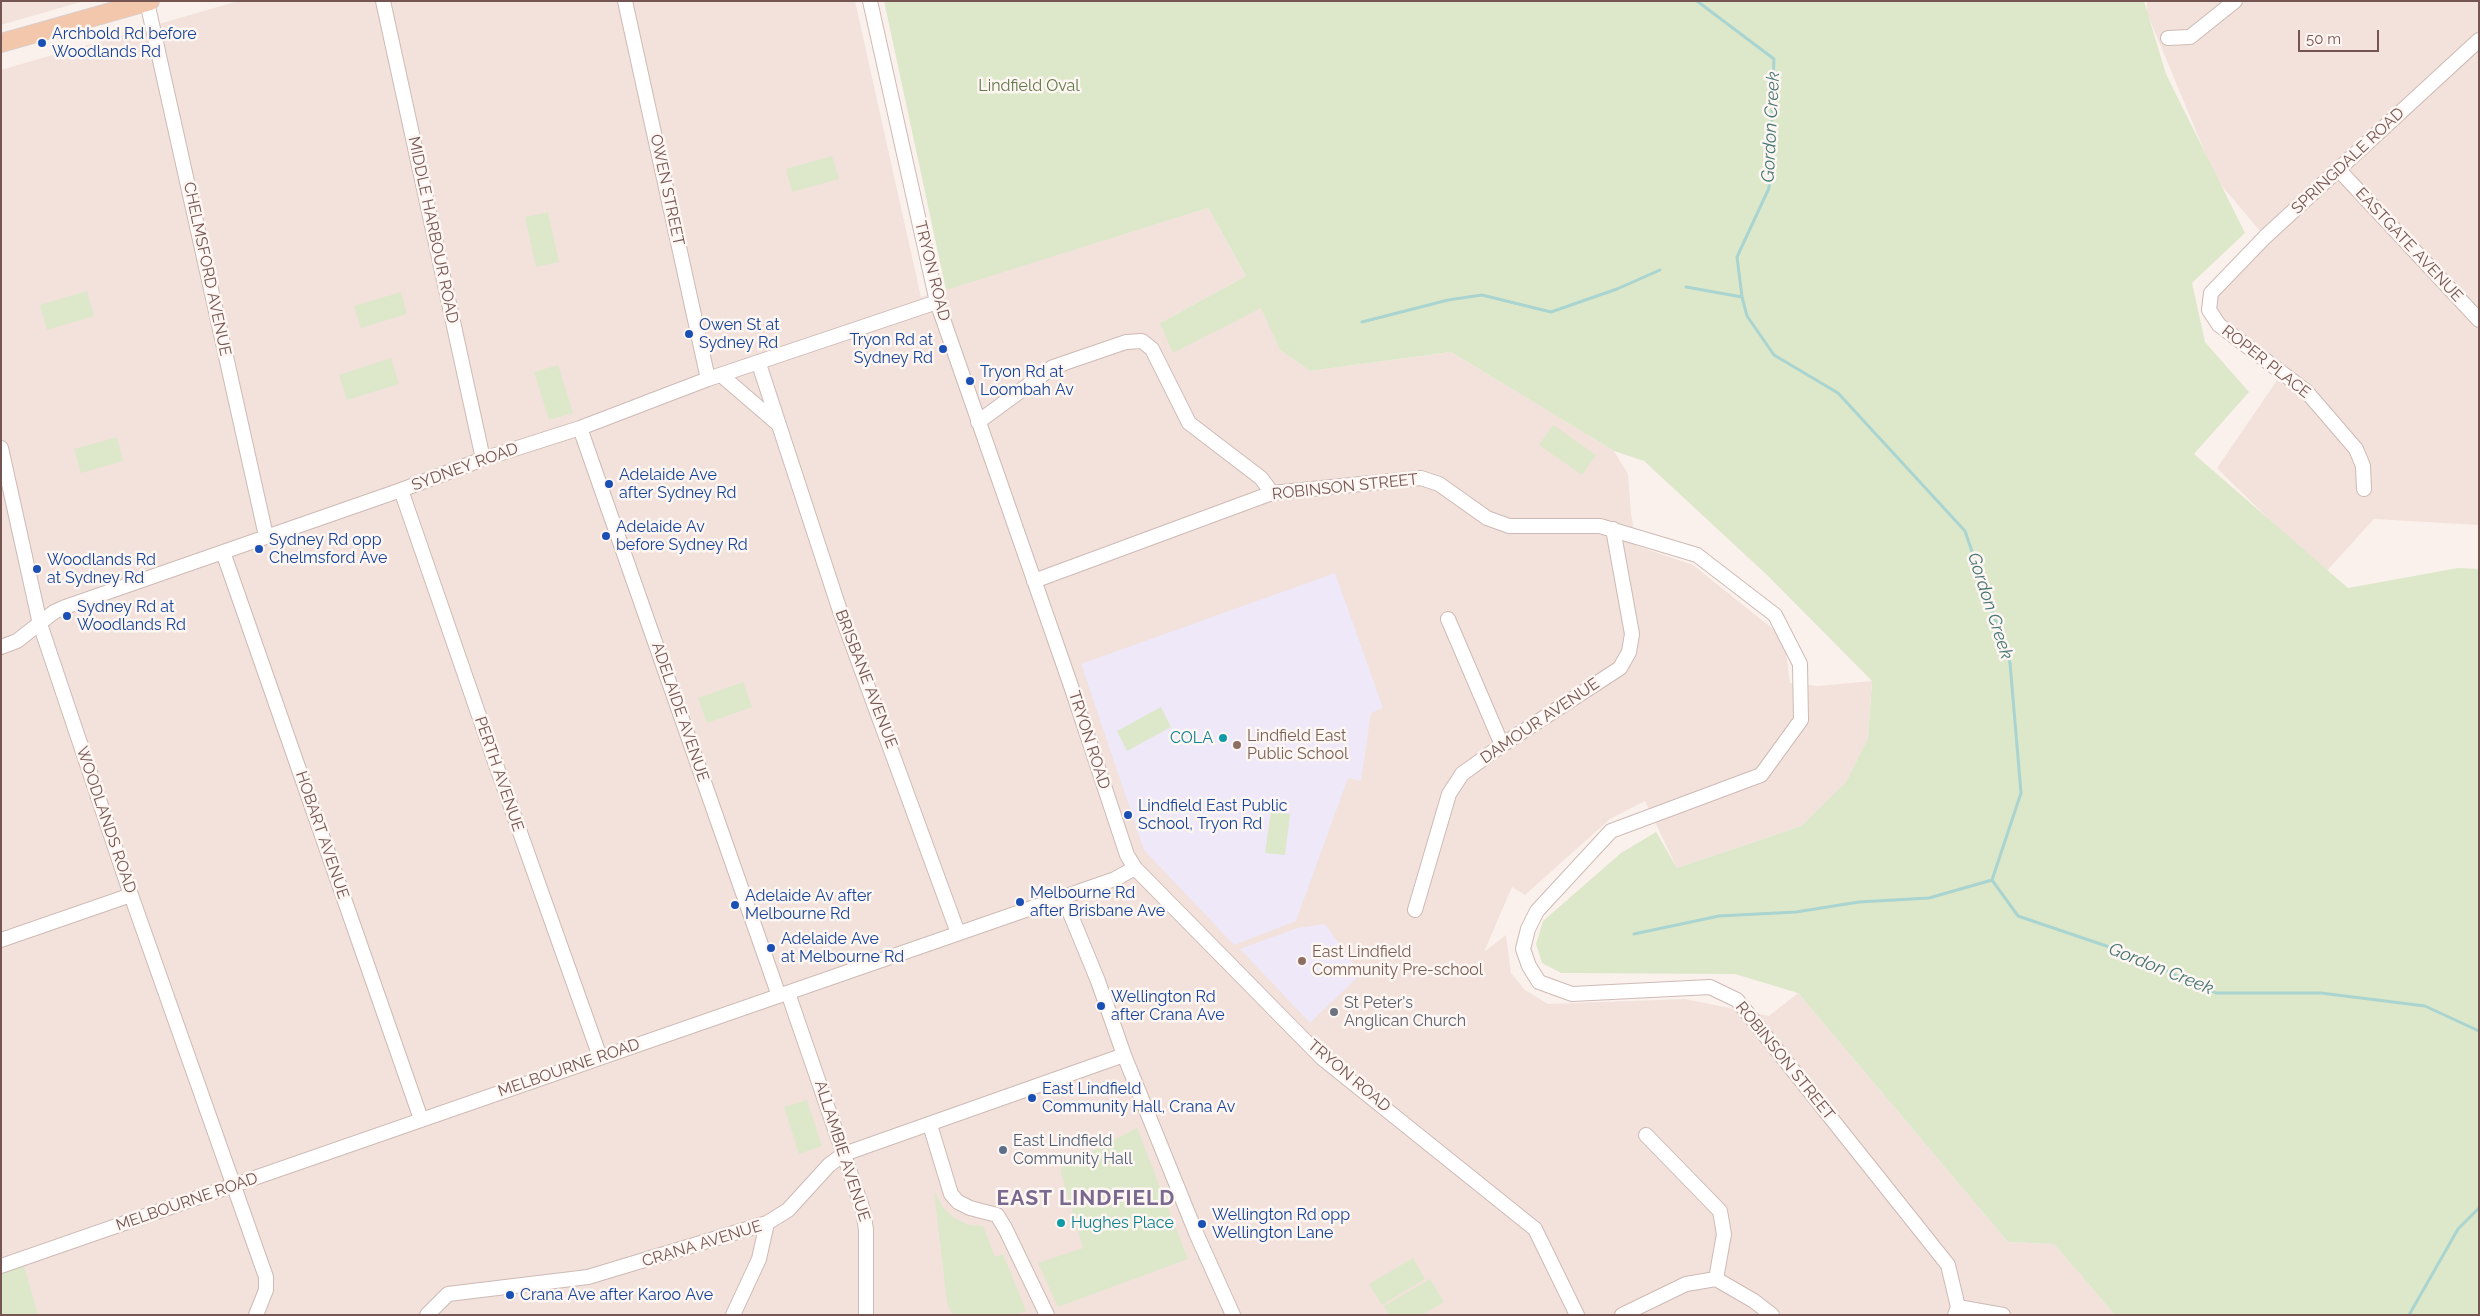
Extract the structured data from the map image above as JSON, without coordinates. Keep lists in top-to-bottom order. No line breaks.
{"streets":{"street":["SPRINGDALE ROAD","OWEN STREET","MIDDLE HARBOUR ROAD","EASTGATE AVENUE","CHELMSFORD AVENUE","TRYON ROAD","ROPER PLACE","SYDNEY ROAD","ROBINSON STREET","BRISBANE AVENUE","ADELAIDE AVENUE","DAMOUR AVENUE","PERTH AVENUE","WOODLANDS ROAD","HOBART AVENUE","MELBOURNE ROAD","ALLAMBIE AVENUE","CRANA AVENUE"]},"crossings":[["SPRINGDALE ROAD","EASTGATE AVENUE"],["SPRINGDALE ROAD","ROPER PLACE"],["OWEN STREET","SYDNEY ROAD"],["MIDDLE HARBOUR ROAD","SYDNEY ROAD"],["CHELMSFORD AVENUE","SYDNEY ROAD"],["TRYON ROAD","SYDNEY ROAD"],["TRYON ROAD","ROBINSON STREET"],["TRYON ROAD","MELBOURNE ROAD"],["SYDNEY ROAD","BRISBANE AVENUE"],["SYDNEY ROAD","ADELAIDE AVENUE"],["SYDNEY ROAD","PERTH AVENUE"],["SYDNEY ROAD","WOODLANDS ROAD"],["SYDNEY ROAD","HOBART AVENUE"],["ROBINSON STREET","DAMOUR AVENUE"],["BRISBANE AVENUE","MELBOURNE ROAD"],["ADELAIDE AVENUE","MELBOURNE ROAD"],["ADELAIDE AVENUE","ALLAMBIE AVENUE"],["PERTH AVENUE","MELBOURNE ROAD"],["WOODLANDS ROAD","MELBOURNE ROAD"],["HOBART AVENUE","MELBOURNE ROAD"],["MELBOURNE ROAD","ALLAMBIE AVENUE"],["ALLAMBIE AVENUE","CRANA AVENUE"]],"districts":["EAST LINDFIELD"],"water":["Gordon Creek"],"parks":["Lindfield Oval"],"places":["Archbold Rd before Woodlands Rd","Owen St at Sydney Rd","Tryon Rd at Sydney Rd","Tryon Rd at Loombah Av","Adelaide Ave after Sydney Rd","Adelaide Av before Sydney Rd","Sydney Rd opp Chelmsford Ave","Woodlands Rd at Sydney Rd","Sydney Rd at Woodlands Rd","COLA","Lindfield East Public School","Lindfield East Public School, Tryon Rd","Melbourne Rd after Brisbane Ave","Adelaide Av after Melbourne Rd","Adelaide Ave at Melbourne Rd","East Lindfield Community Pre-school","Wellington Rd after Crana Ave","St Peter's Anglican Church","East Lindfield Community Hall, Crana Av","East Lindfield Community Hall","Hughes Place","Wellington Rd opp Wellington Lane","Crana Ave after Karoo Ave"],"scale_bar":"50 m"}
